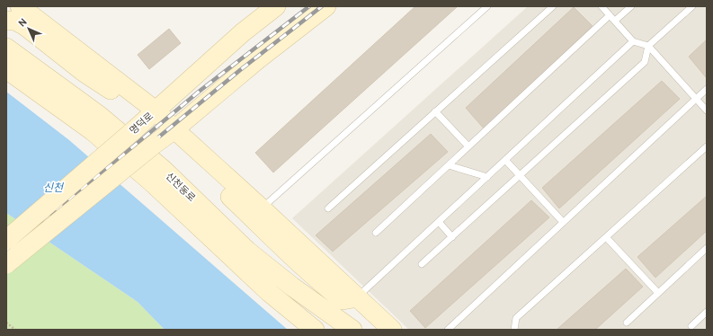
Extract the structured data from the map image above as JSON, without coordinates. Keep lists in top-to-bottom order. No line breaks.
{"streets":{"main road":["명덕로","신천동로"]},"water":["신천"],"north":"top left"}
